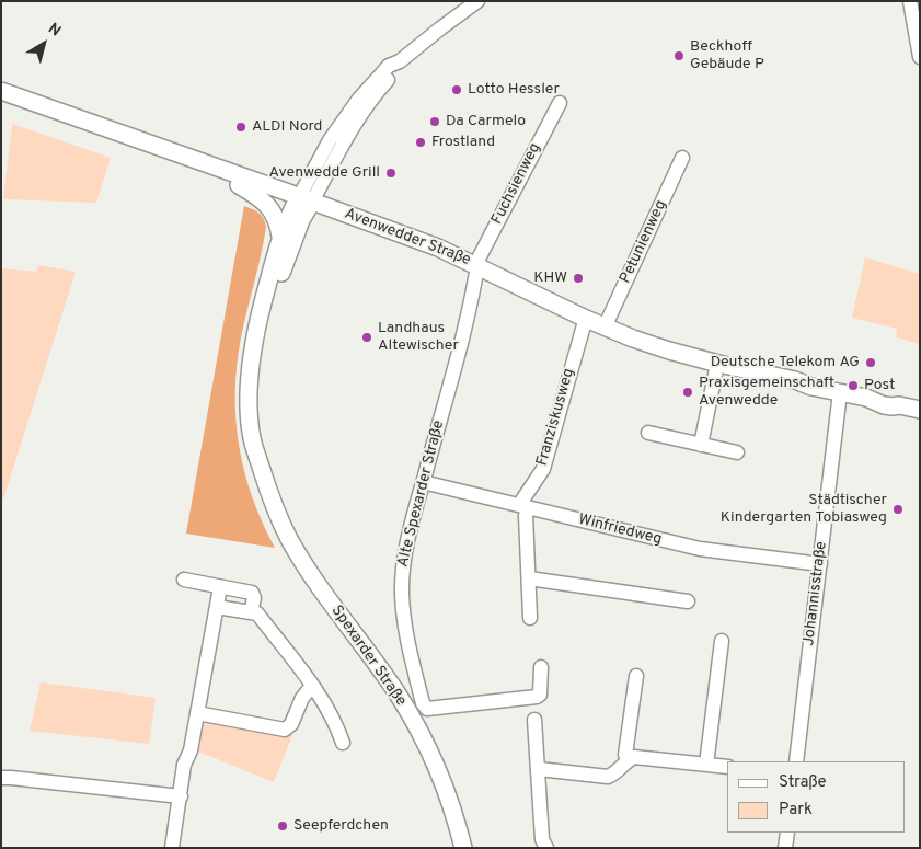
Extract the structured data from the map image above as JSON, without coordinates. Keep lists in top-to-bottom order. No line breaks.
{"streets":{"main road":["Avenwedder Straße","Spexarder Straße"],"street":["Fuchsienweg","Petunienweg","Franziskusweg","Alte Spexarder Straße","Winfriedweg","Johannisstraße"]},"crossings":[["Fuchsienweg","Avenwedder Straße"],["Fuchsienweg","Alte Spexarder Straße"],["Avenwedder Straße","Petunienweg"],["Avenwedder Straße","Franziskusweg"],["Avenwedder Straße","Alte Spexarder Straße"],["Avenwedder Straße","Johannisstraße"],["Avenwedder Straße","Spexarder Straße"],["Franziskusweg","Winfriedweg"],["Alte Spexarder Straße","Winfriedweg"],["Winfriedweg","Johannisstraße"]],"places":["Beckhoff Gebäude P","Lotto Hessler","Da Carmelo","ALDI Nord","Frostland","Avenwedde Grill","KHW","Landhaus Altewischer","Deutsche Telekom AG","Post","Praxisgemeinschaft Avenwedde","Städtischer Kindergarten Tobiasweg","Seepferdchen"],"legend":["Straße","Park"],"north":"top right"}
